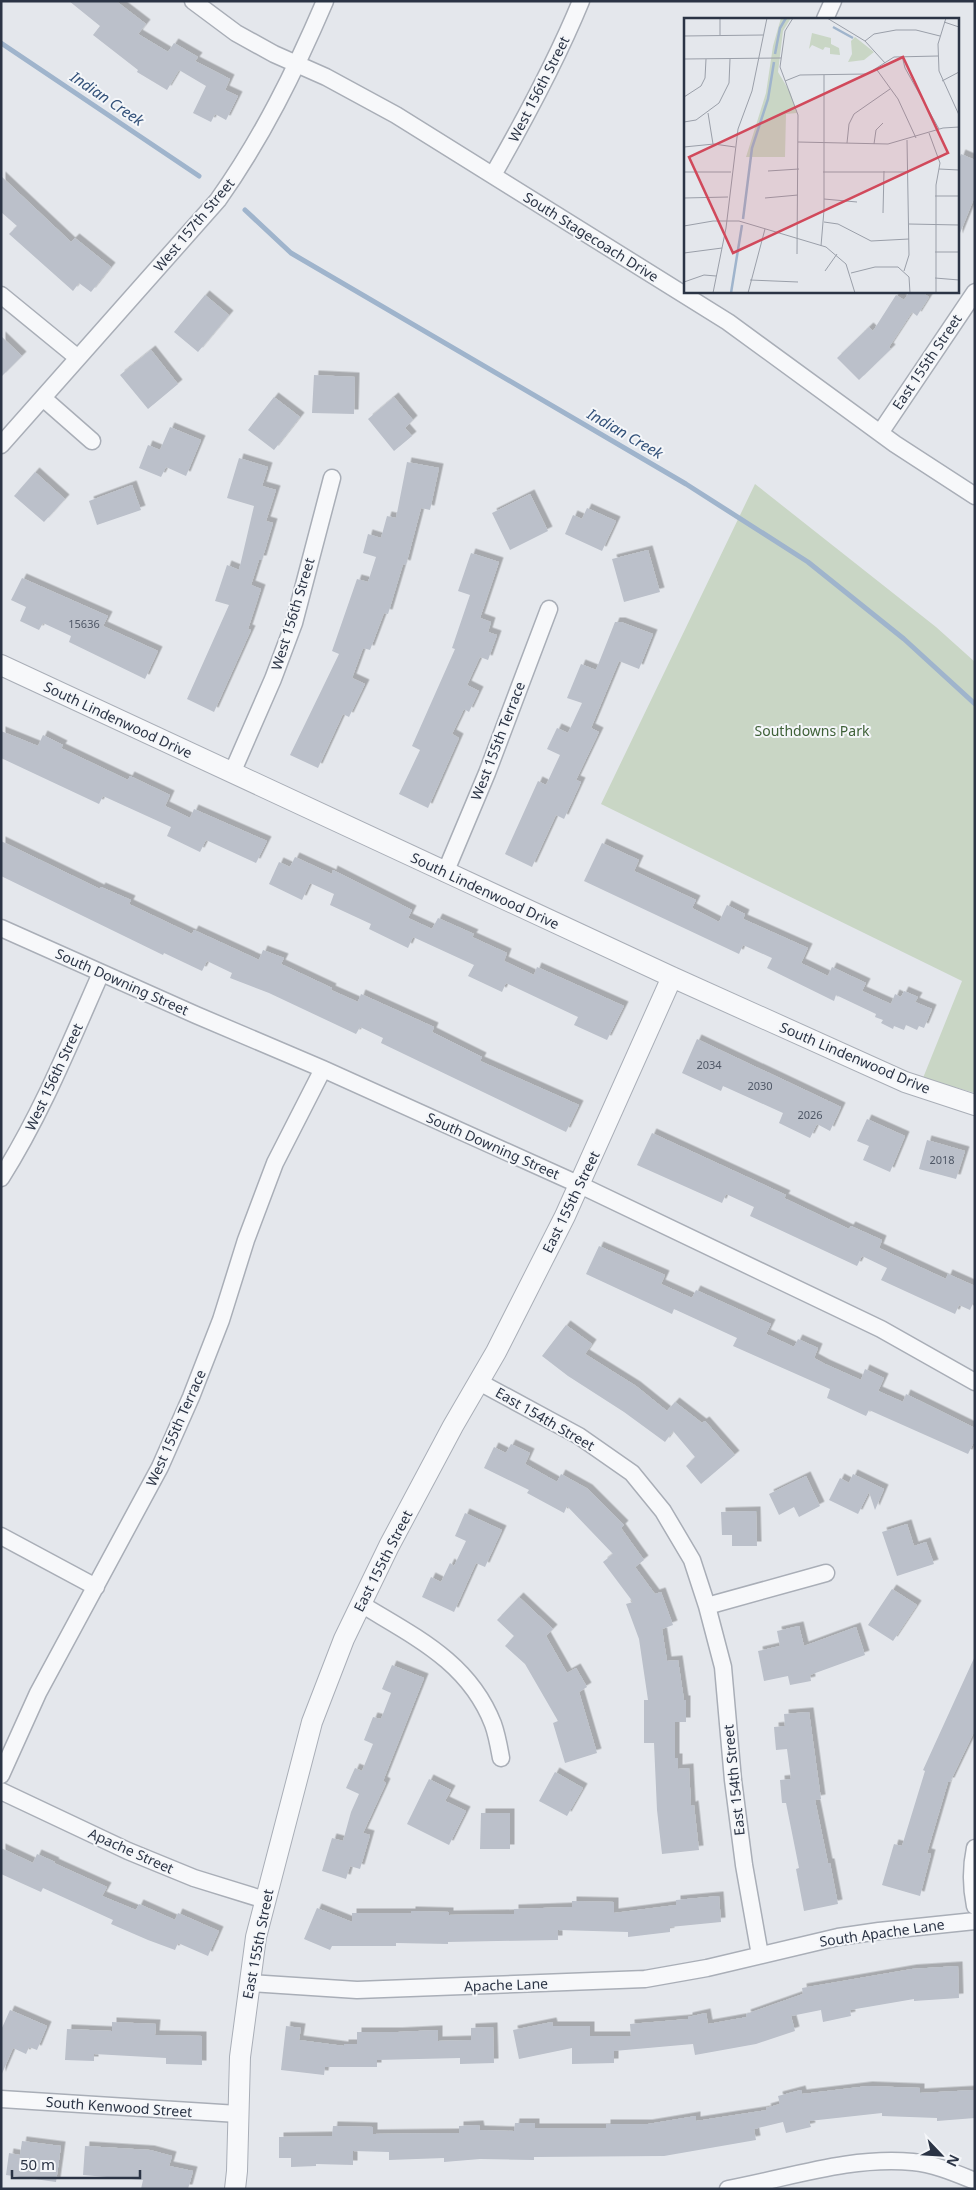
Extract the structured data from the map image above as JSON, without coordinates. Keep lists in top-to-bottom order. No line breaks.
{"streets":{"street":["West 156th Street","West 157th Street","South Stagecoach Drive","East 155th Street","South Lindenwood Drive","West 155th Terrace","South Downing Street","East 154th Street","Apache Street","South Apache Lane","Apache Lane","South Kenwood Street"]},"crossings":[["West 156th Street","South Stagecoach Drive"],["West 156th Street","South Lindenwood Drive"],["West 156th Street","South Downing Street"],["West 157th Street","South Stagecoach Drive"],["South Stagecoach Drive","East 155th Street"],["East 155th Street","South Lindenwood Drive"],["East 155th Street","South Downing Street"],["East 155th Street","East 154th Street"],["East 155th Street","Apache Street"],["East 155th Street","Apache Lane"],["East 155th Street","South Kenwood Street"],["South Lindenwood Drive","West 155th Terrace"],["West 155th Terrace","South Downing Street"],["East 154th Street","South Apache Lane"],["East 154th Street","Apache Lane"],["South Apache Lane","Apache Lane"]],"water":["Indian Creek"],"parks":["Southdowns Park"],"house_numbers":["15636","2034","2030","2026","2018"],"scale_bar":"50 m","north":"bottom right"}
